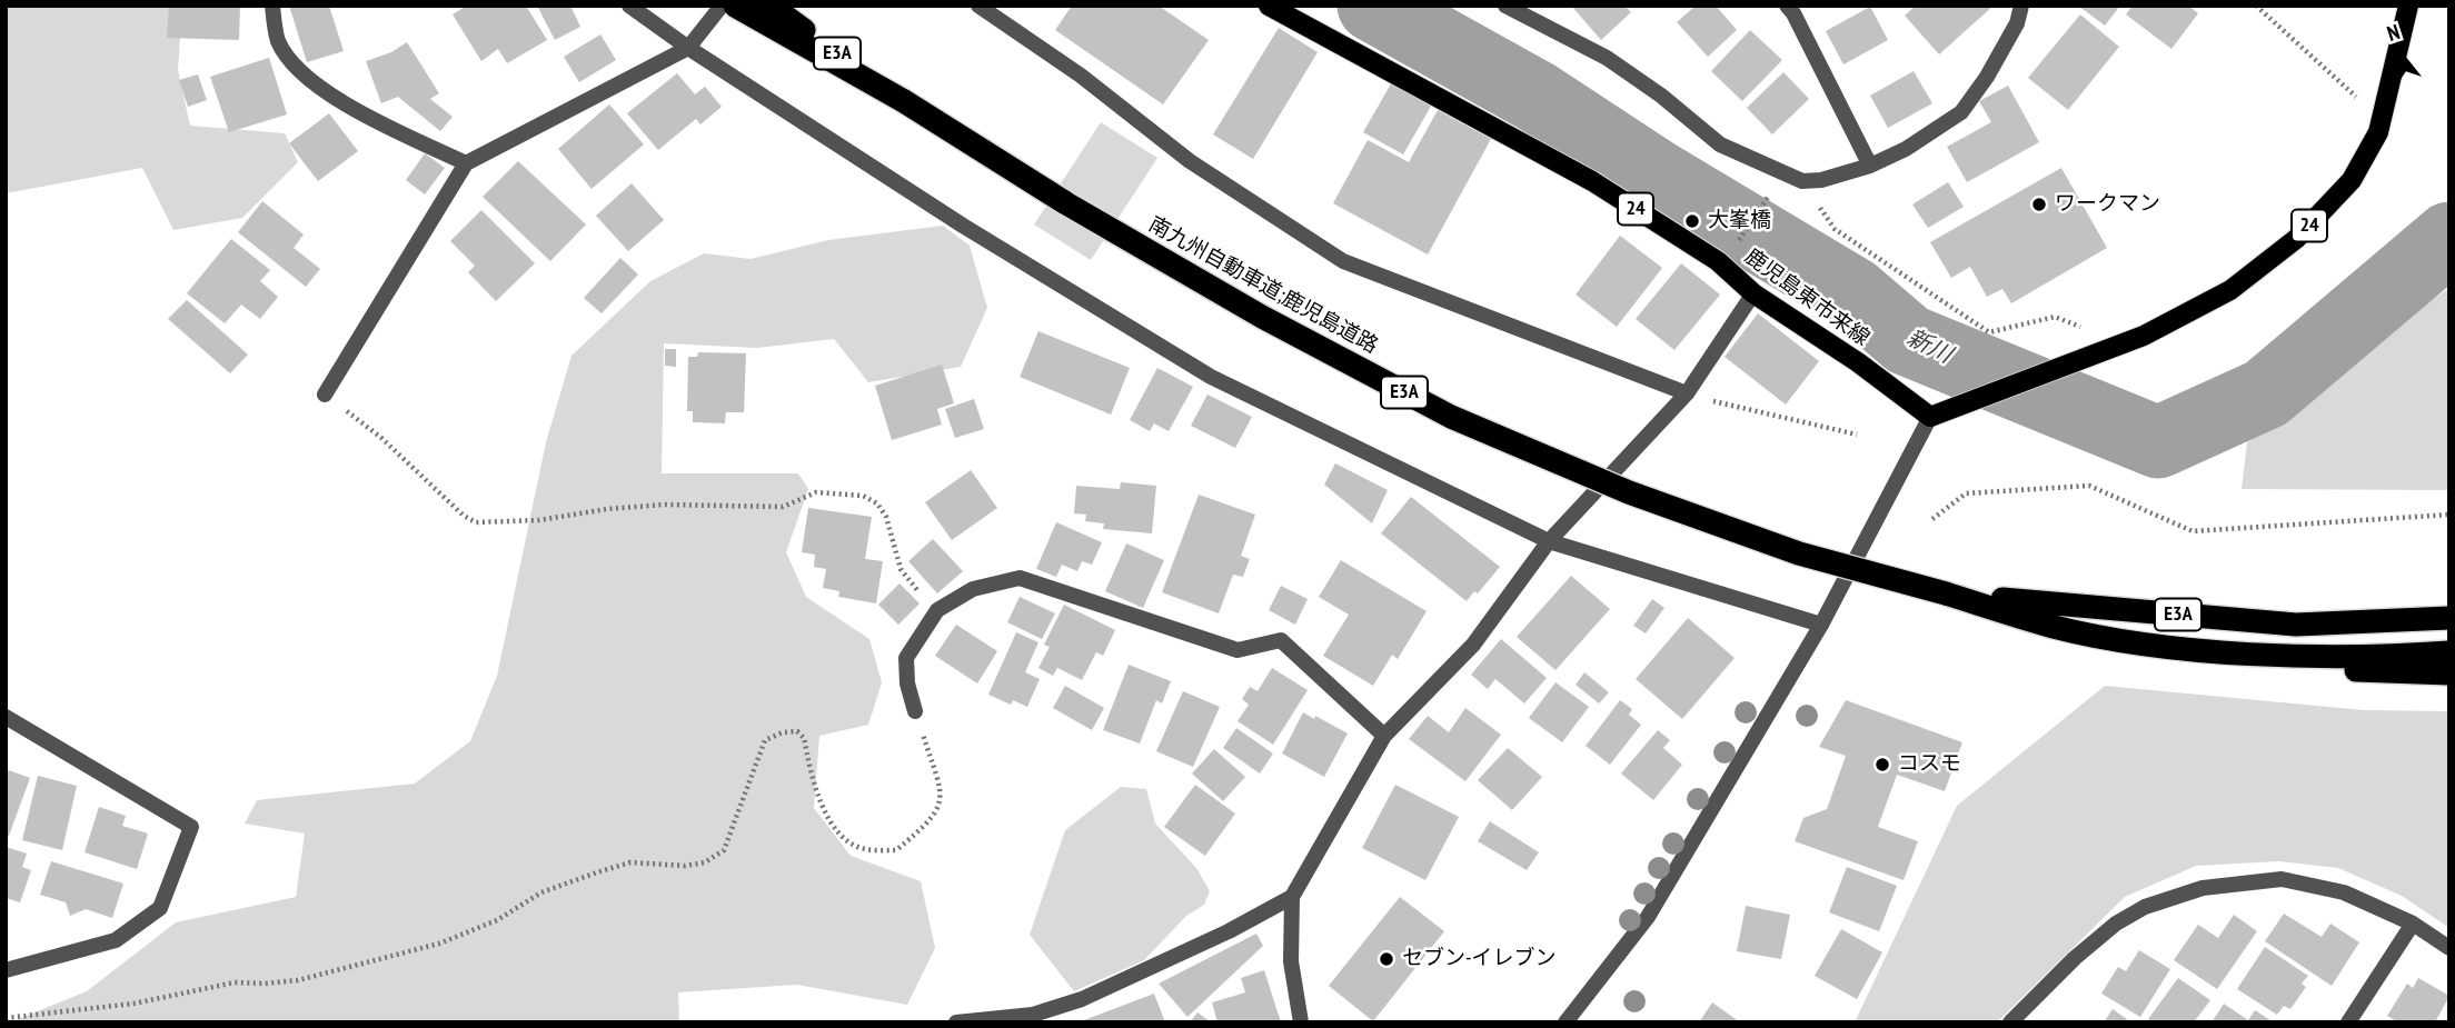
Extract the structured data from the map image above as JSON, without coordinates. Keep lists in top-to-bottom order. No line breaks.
{"streets":{"highway":["E3A","南九州自動車道;鹿児島道路"],"main road":["24","鹿児島東市来線"]},"crossings":[["24","鹿児島東市来線"]],"water":["新川"],"places":["ワークマン","大峯橋","コスモ","セブン-イレブン"],"north":"top"}
